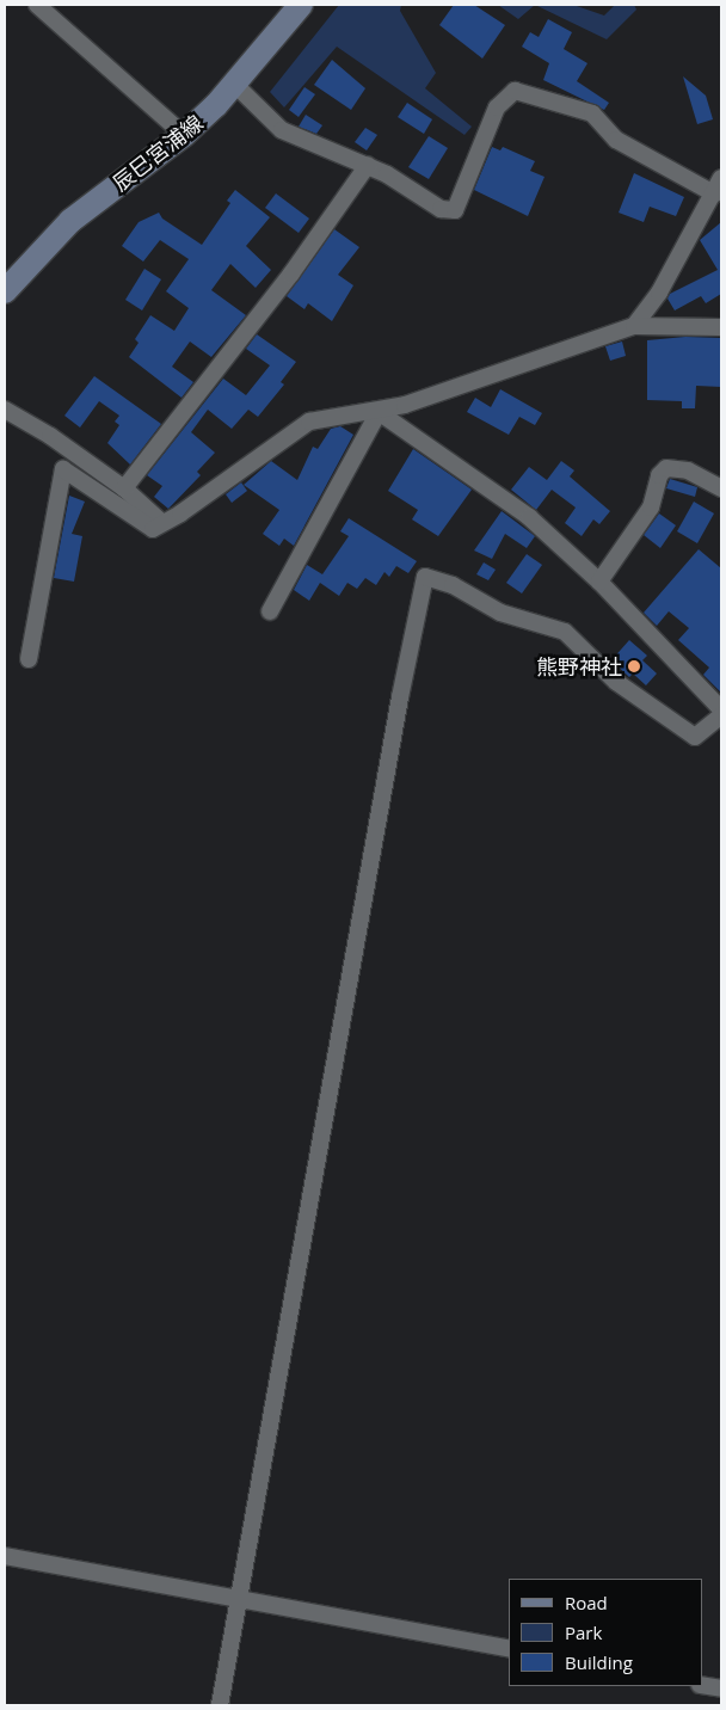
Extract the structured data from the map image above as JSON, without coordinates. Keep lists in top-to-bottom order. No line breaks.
{"streets":{"main road":["辰巳宮浦線"]},"places":["熊野神社"],"legend":["Road","Park","Building"]}
